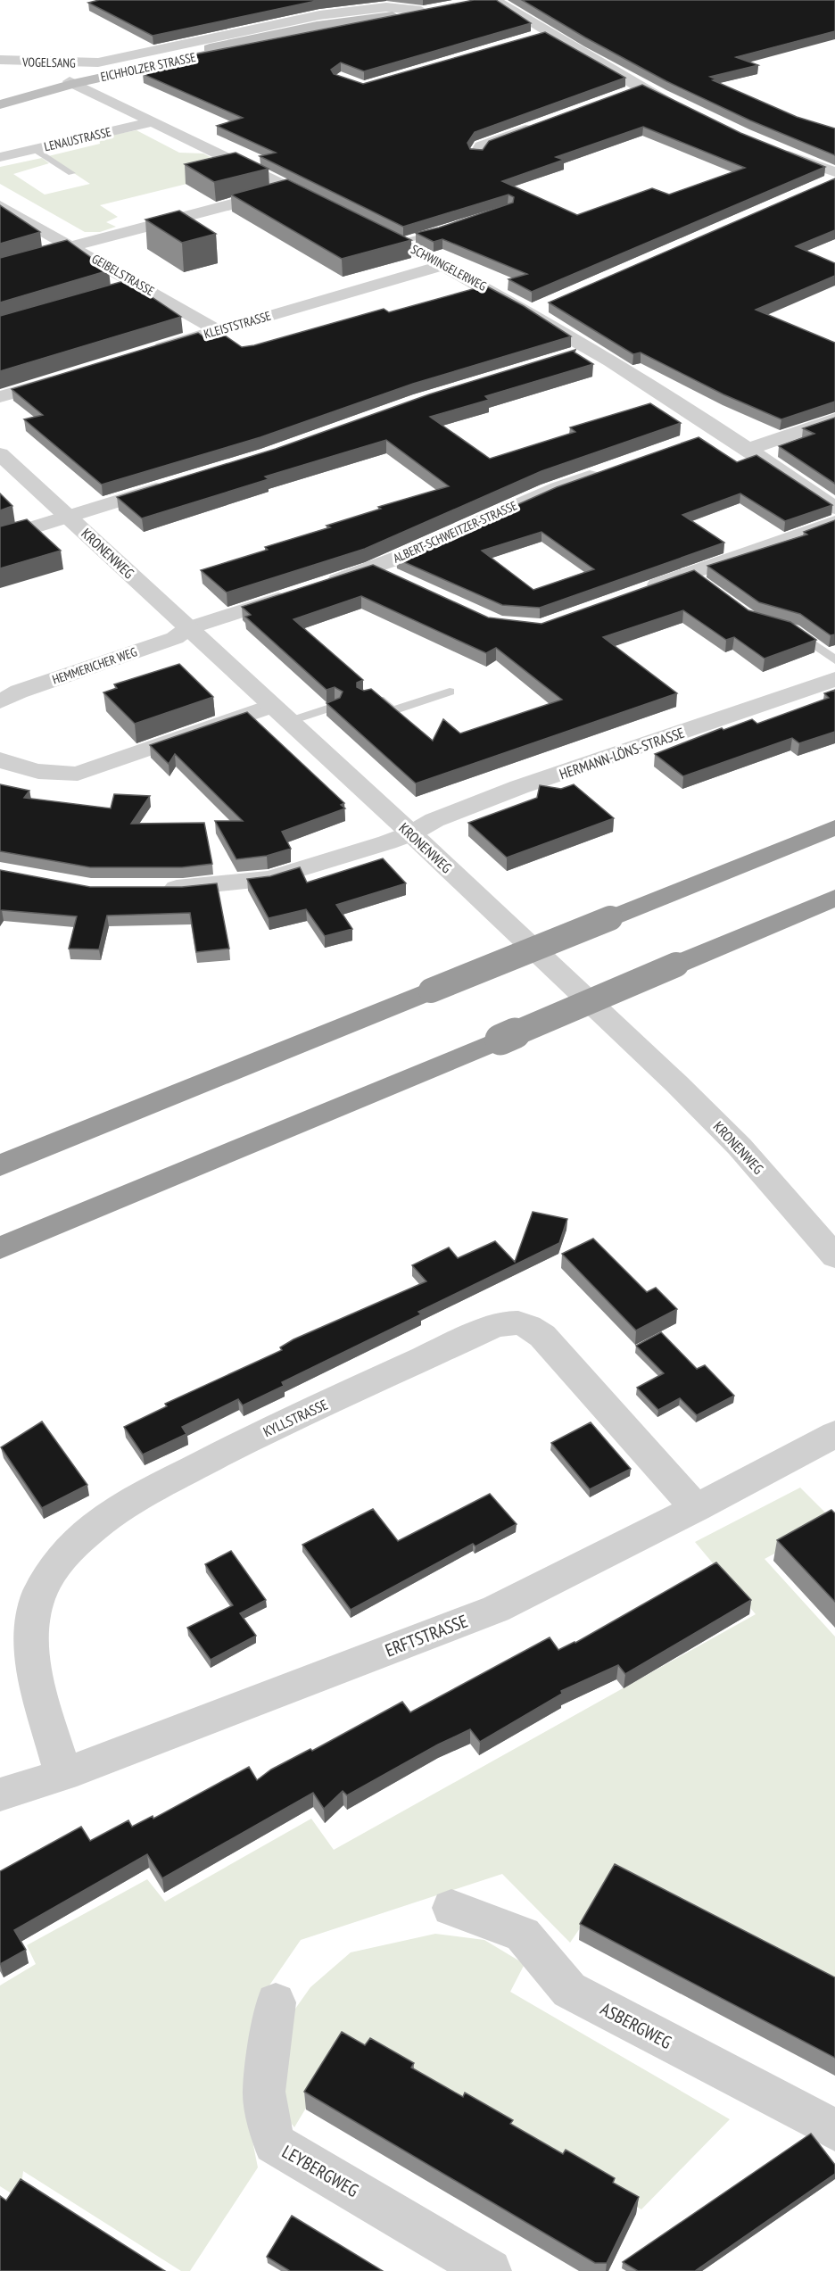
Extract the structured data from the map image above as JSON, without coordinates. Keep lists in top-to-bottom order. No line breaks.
{"streets":{"main road":["EICHHOLZER STRASSE"],"street":["VOGELSANG","LENAUSTRASSE","SCHWINGELERWEG","GEIBELSTRASSE","KLEISTSTRASSE","ALBERT-SCHWEITZER-STRASSE","KRONENWEG","HEMMERICHER WEG","HERMANN-LÖNS-STRASSE","KYLLSTRASSE","ERFTSTRASSE","ASBERGWEG","LEYBERGWEG"]},"crossings":[["VOGELSANG","EICHHOLZER STRASSE"],["SCHWINGELERWEG","KLEISTSTRASSE"],["GEIBELSTRASSE","KLEISTSTRASSE"],["ALBERT-SCHWEITZER-STRASSE","KRONENWEG"],["ALBERT-SCHWEITZER-STRASSE","HEMMERICHER WEG"],["KRONENWEG","HEMMERICHER WEG"],["KRONENWEG","HERMANN-LÖNS-STRASSE"],["KYLLSTRASSE","ERFTSTRASSE"]]}
